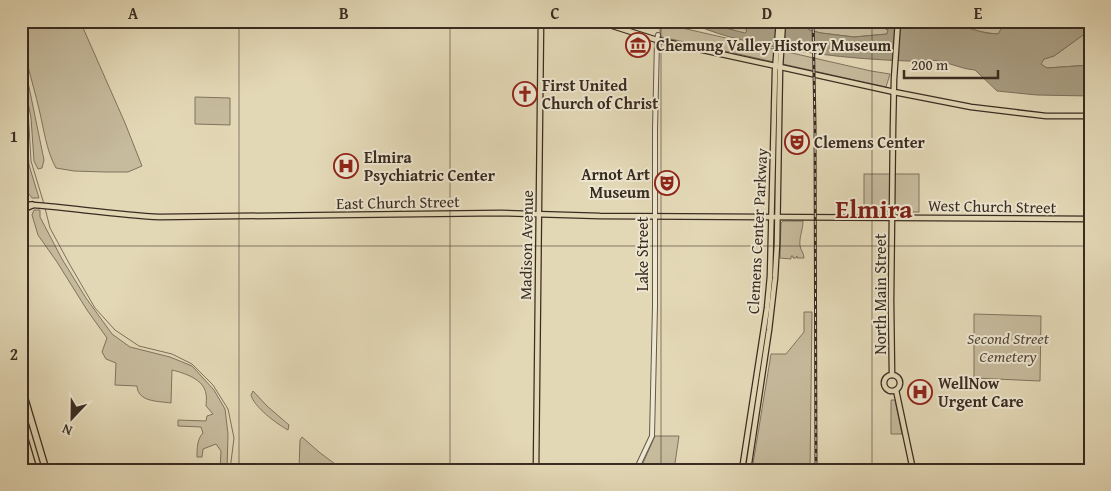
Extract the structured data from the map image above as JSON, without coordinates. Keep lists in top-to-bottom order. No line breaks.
{"streets":{"main road":["East Church Street","West Church Street","Clemens Center Parkway","Madison Avenue","North Main Street"],"street":["Lake Street"]},"crossings":[["East Church Street","West Church Street"],["East Church Street","Clemens Center Parkway"],["East Church Street","Madison Avenue"],["East Church Street","Lake Street"],["West Church Street","Clemens Center Parkway"],["West Church Street","North Main Street"]],"districts":["Elmira"],"parks":["Second Street Cemetery"],"places":{"museum":["Chemung Valley History Museum"],"church":["First United Church of Christ"],"theatre":["Clemens Center","Arnot Art Museum"],"hospital":["Elmira Psychiatric Center","WellNow Urgent Care"]},"scale_bar":"200 m","north":"bottom","grid":{"columns":["A","B","C","D","E"],"rows":["1","2"]}}
